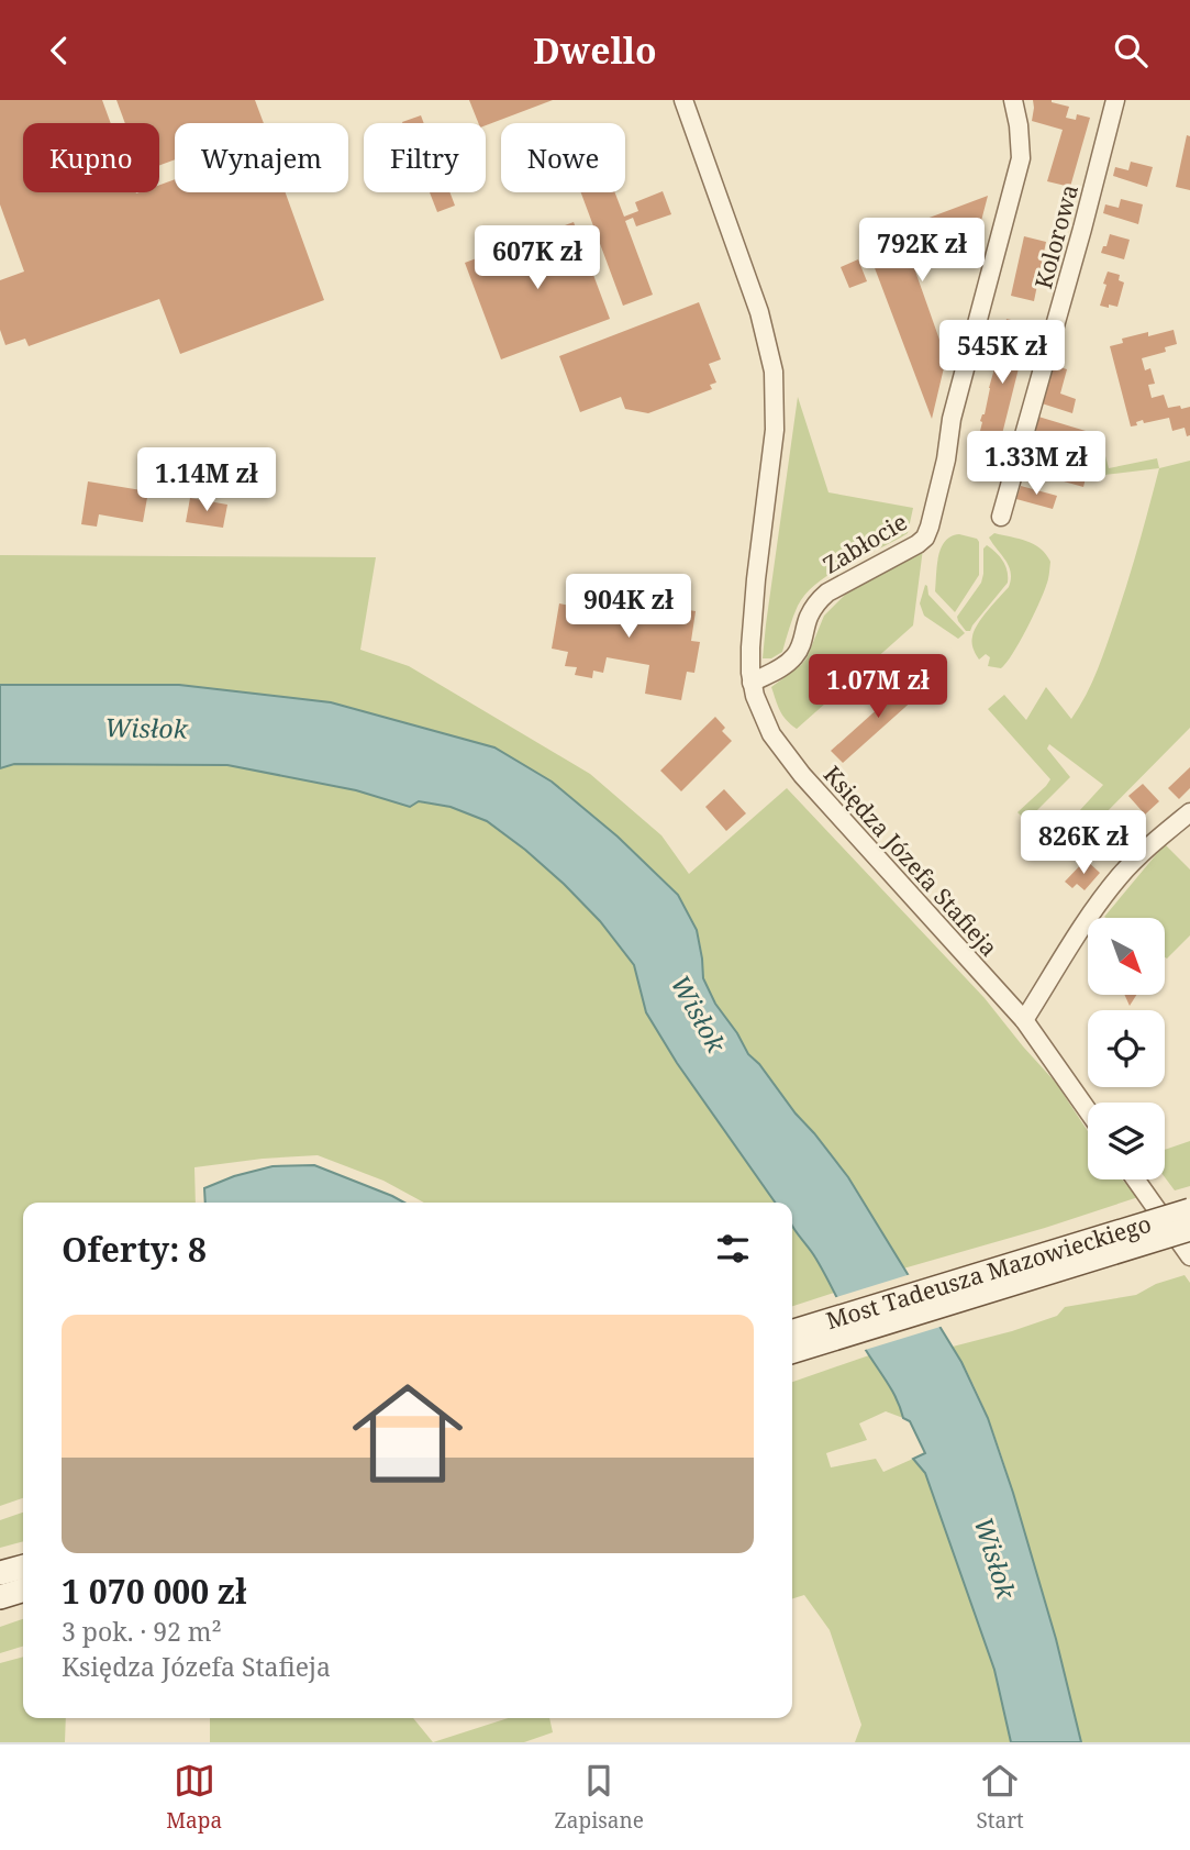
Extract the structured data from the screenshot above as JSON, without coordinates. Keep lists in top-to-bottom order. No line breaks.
{"streets":{"main road":["Most Tadeusza Mazowieckiego"],"street":["Kolorowa","Zabłocie","Księdza Józefa Stafieja"]},"crossings":[["Zabłocie","Księdza Józefa Stafieja"]],"water":["Wisłok"],"north":"bottom right","page":{"header":"Dwello","chip":["Kupno","Wynajem","Filtry","Nowe"],"price":["792K zł","607K zł","545K zł","1.33M zł","1.14M zł","904K zł","1.07M zł","826K zł"],"heading":"Oferty: 8","list":[{"name":"1 070 000 zł","note":"3 pok. · 92 m² · Księdza Józefa Stafieja"}],"tabs":["Mapa","Zapisane","Start"]}}
